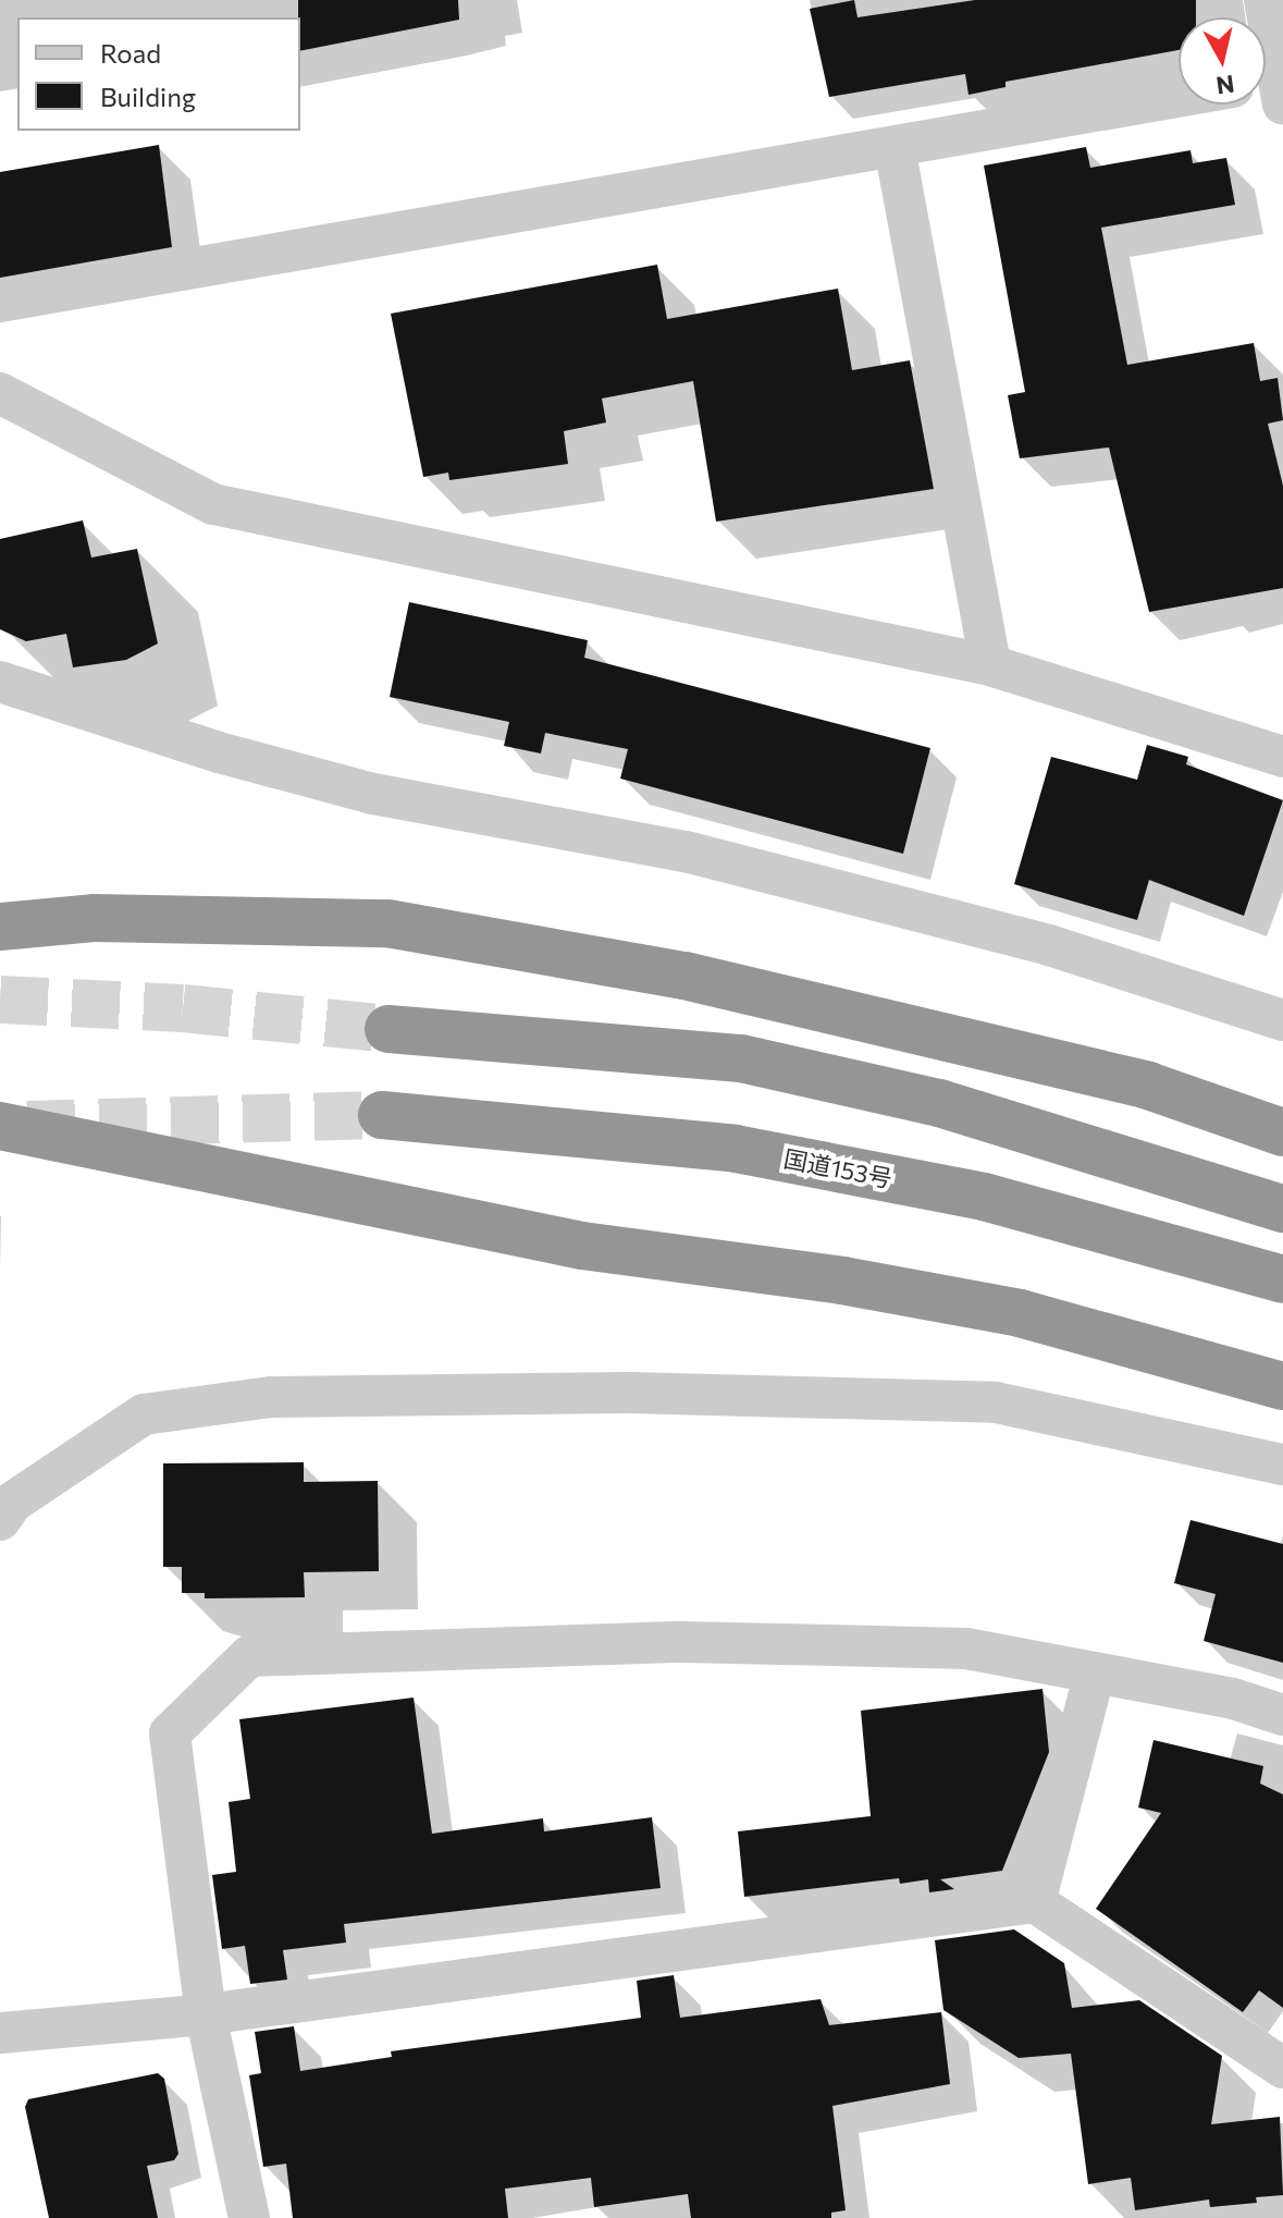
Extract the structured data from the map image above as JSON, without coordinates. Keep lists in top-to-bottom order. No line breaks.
{"streets":{"highway":["国道153号"]},"legend":["Road","Building"],"north":"bottom"}
